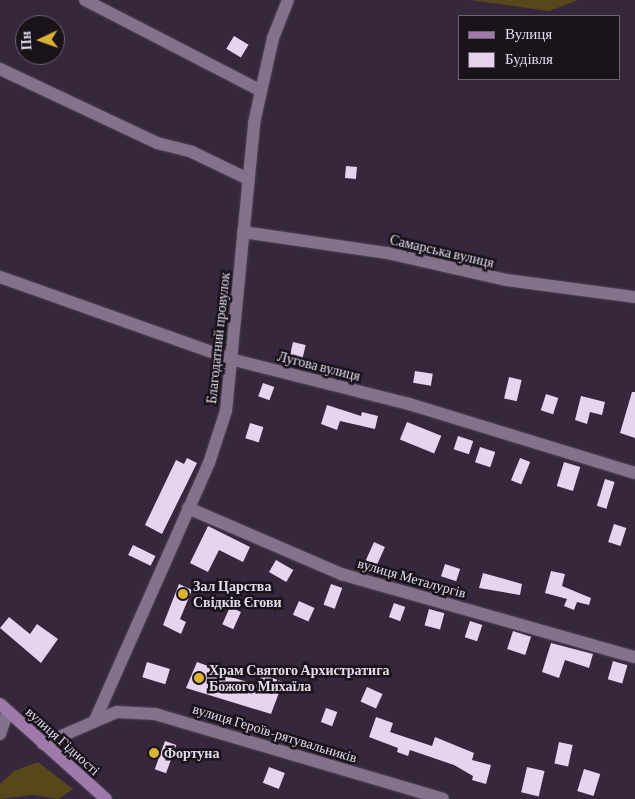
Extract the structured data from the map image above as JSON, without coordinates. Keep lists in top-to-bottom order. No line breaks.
{"streets":{"main road":["вулиця Гідності"],"street":["Самарська вулиця","Благодатний провулок","Лугова вулиця","вулиця Металургів","вулиця Героїв-рятувальників"]},"crossings":[["Самарська вулиця","Благодатний провулок"],["Благодатний провулок","Лугова вулиця"],["Благодатний провулок","вулиця Металургів"],["Благодатний провулок","вулиця Героїв-рятувальників"],["вулиця Героїв-рятувальників","вулиця Гідності"]],"places":["Зал Царства Свідків Єгови","Храм Святого Архистратига Божого Михаїла","Фортуна"],"legend":["Вулиця","Будівля"],"north":"left"}
